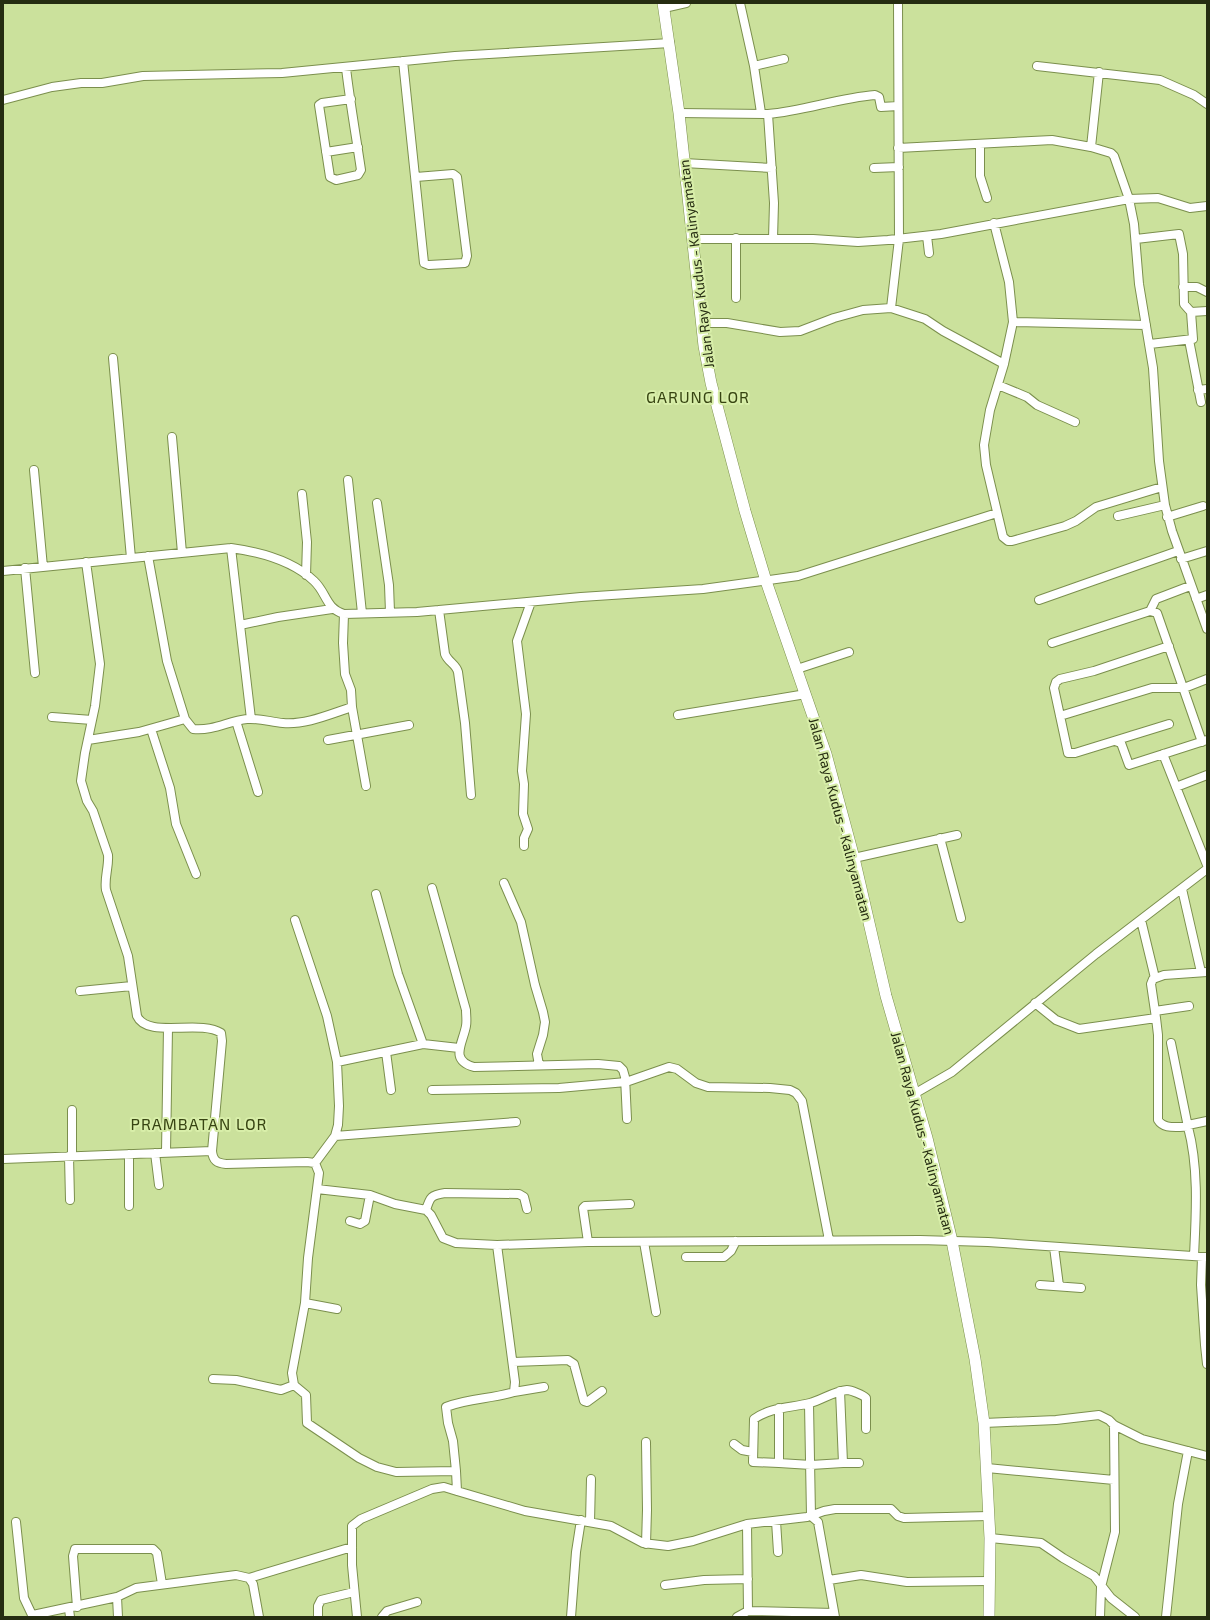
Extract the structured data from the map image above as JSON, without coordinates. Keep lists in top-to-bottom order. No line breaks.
{"streets":{"main road":["Jalan Raya Kudus - Kalinyamatan"]},"districts":["GARUNG LOR","PRAMBATAN LOR"]}
